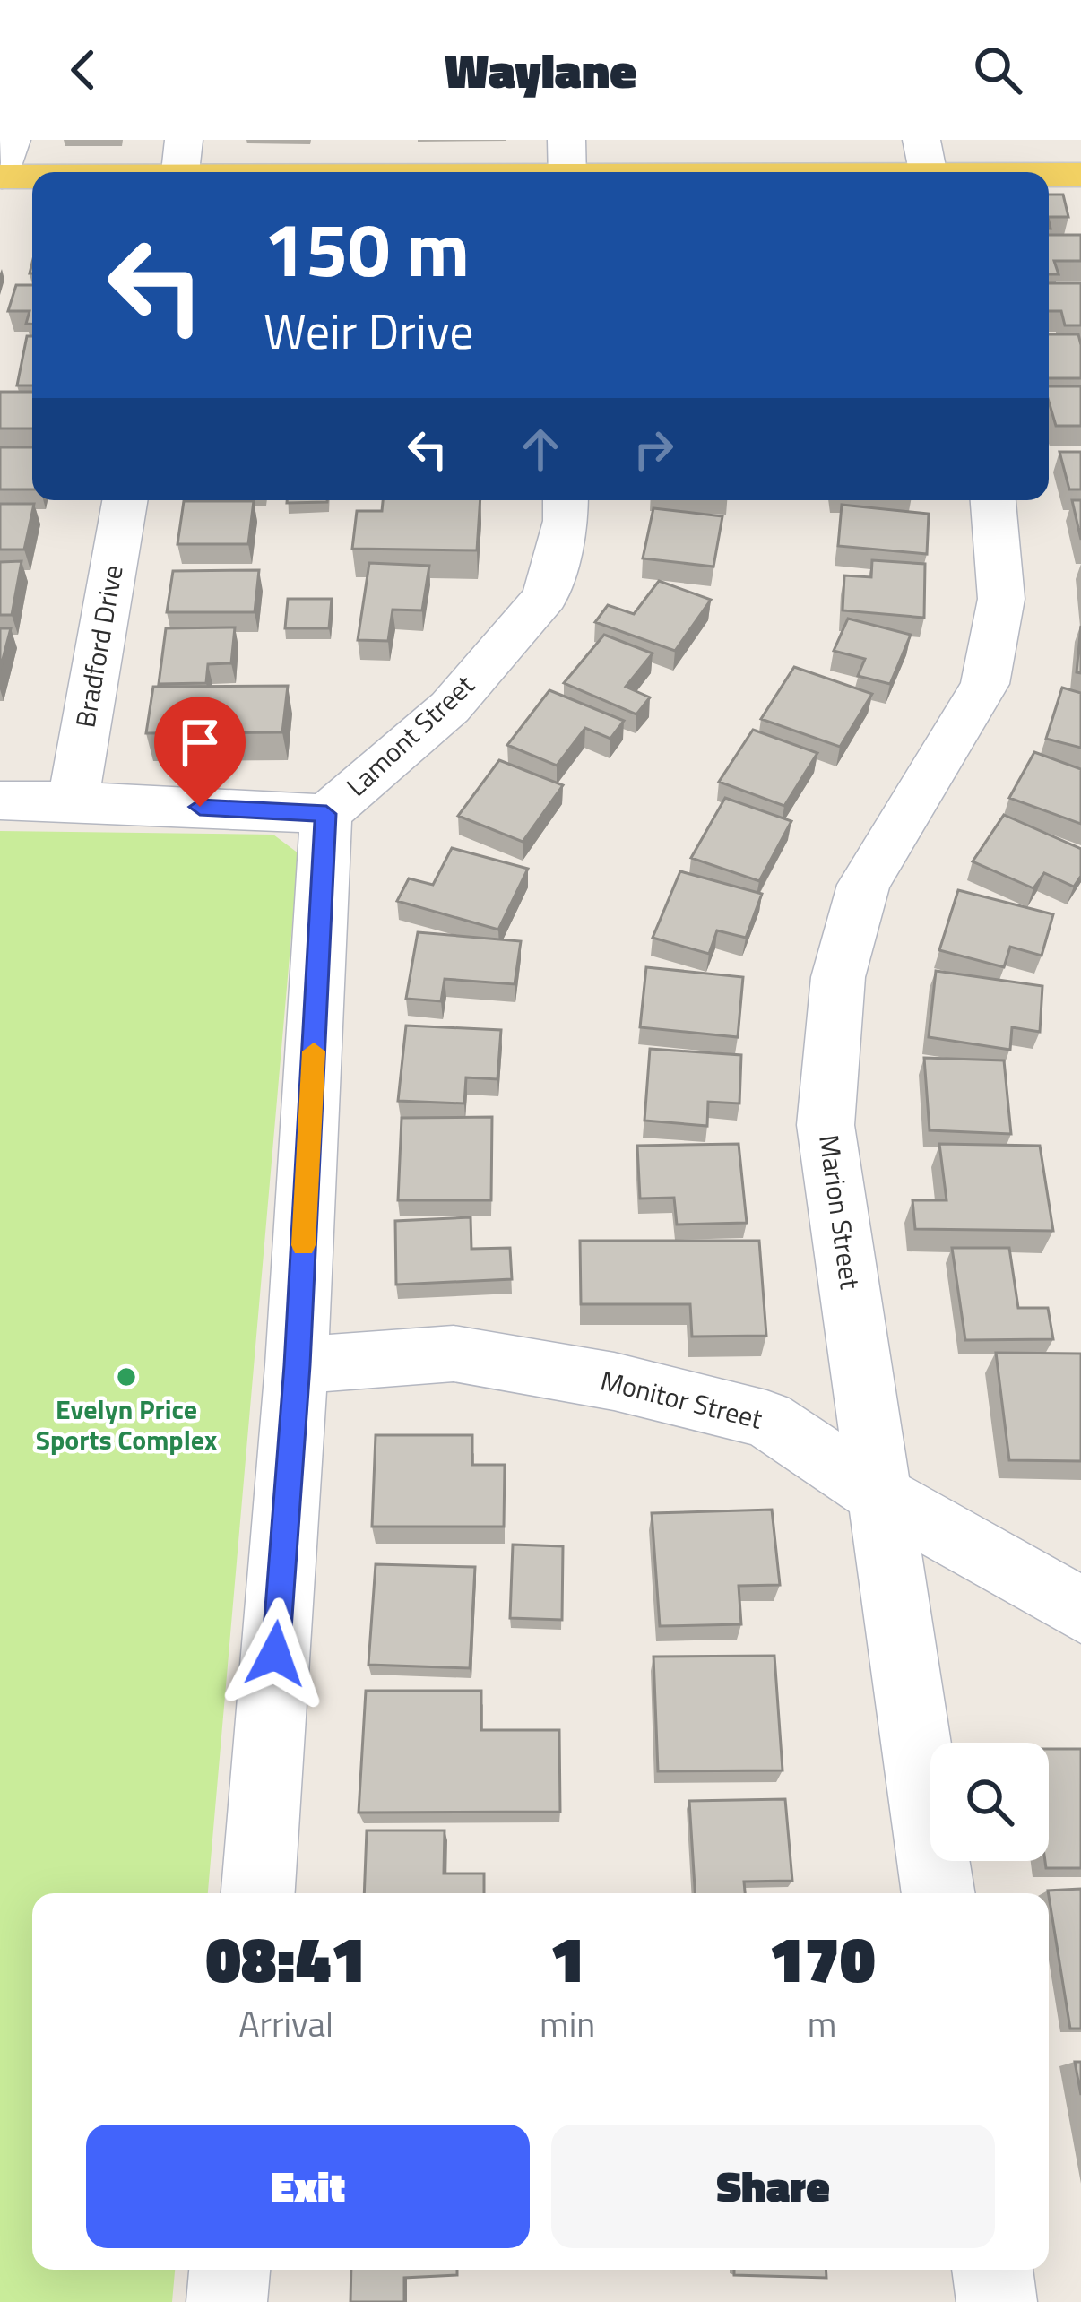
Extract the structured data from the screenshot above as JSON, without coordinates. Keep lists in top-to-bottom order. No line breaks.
{"streets":{"street":["Bradford Drive","Lamont Street","Marion Street","Monitor Street"]},"crossings":[["Lamont Street","Monitor Street"],["Marion Street","Monitor Street"]],"places":["Evelyn Price Sports Complex"],"page":{"header":"Waylane","turn":["150 m","Weir Drive"],"eta":["08:41","Arrival","1","min","170","m"],"buttons":["Exit","Share"]}}
